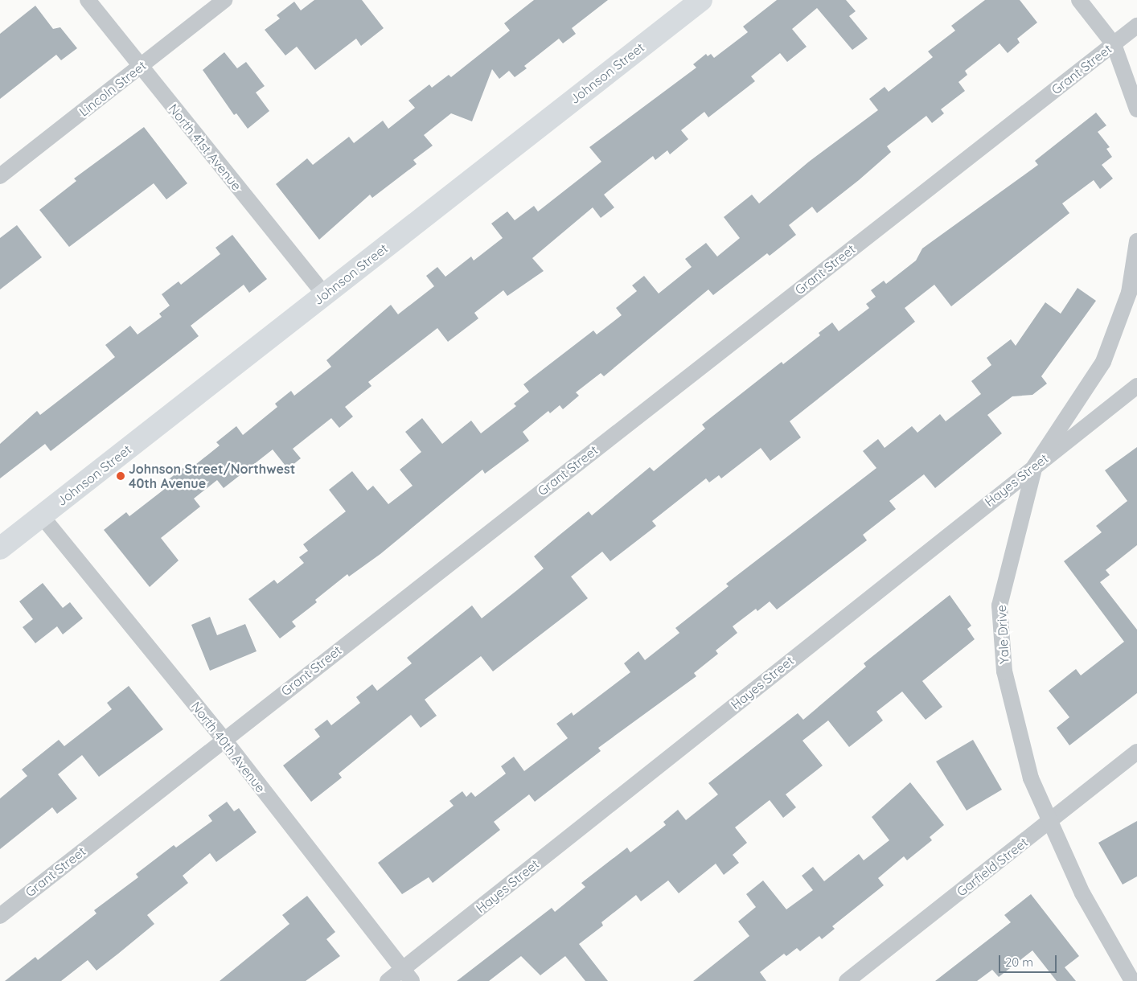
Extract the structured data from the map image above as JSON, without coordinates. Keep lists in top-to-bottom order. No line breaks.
{"streets":{"street":["Grant Street","Johnson Street","Lincoln Street","North 41st Avenue","Hayes Street","Yale Drive","North 40th Avenue","Garfield Street"]},"crossings":[["Grant Street","North 40th Avenue"],["Johnson Street","North 41st Avenue"],["Johnson Street","North 40th Avenue"],["Lincoln Street","North 41st Avenue"],["Hayes Street","Yale Drive"],["Hayes Street","North 40th Avenue"],["Yale Drive","Garfield Street"]],"places":["Johnson Street/Northwest 40th Avenue"],"scale_bar":"20 m"}
